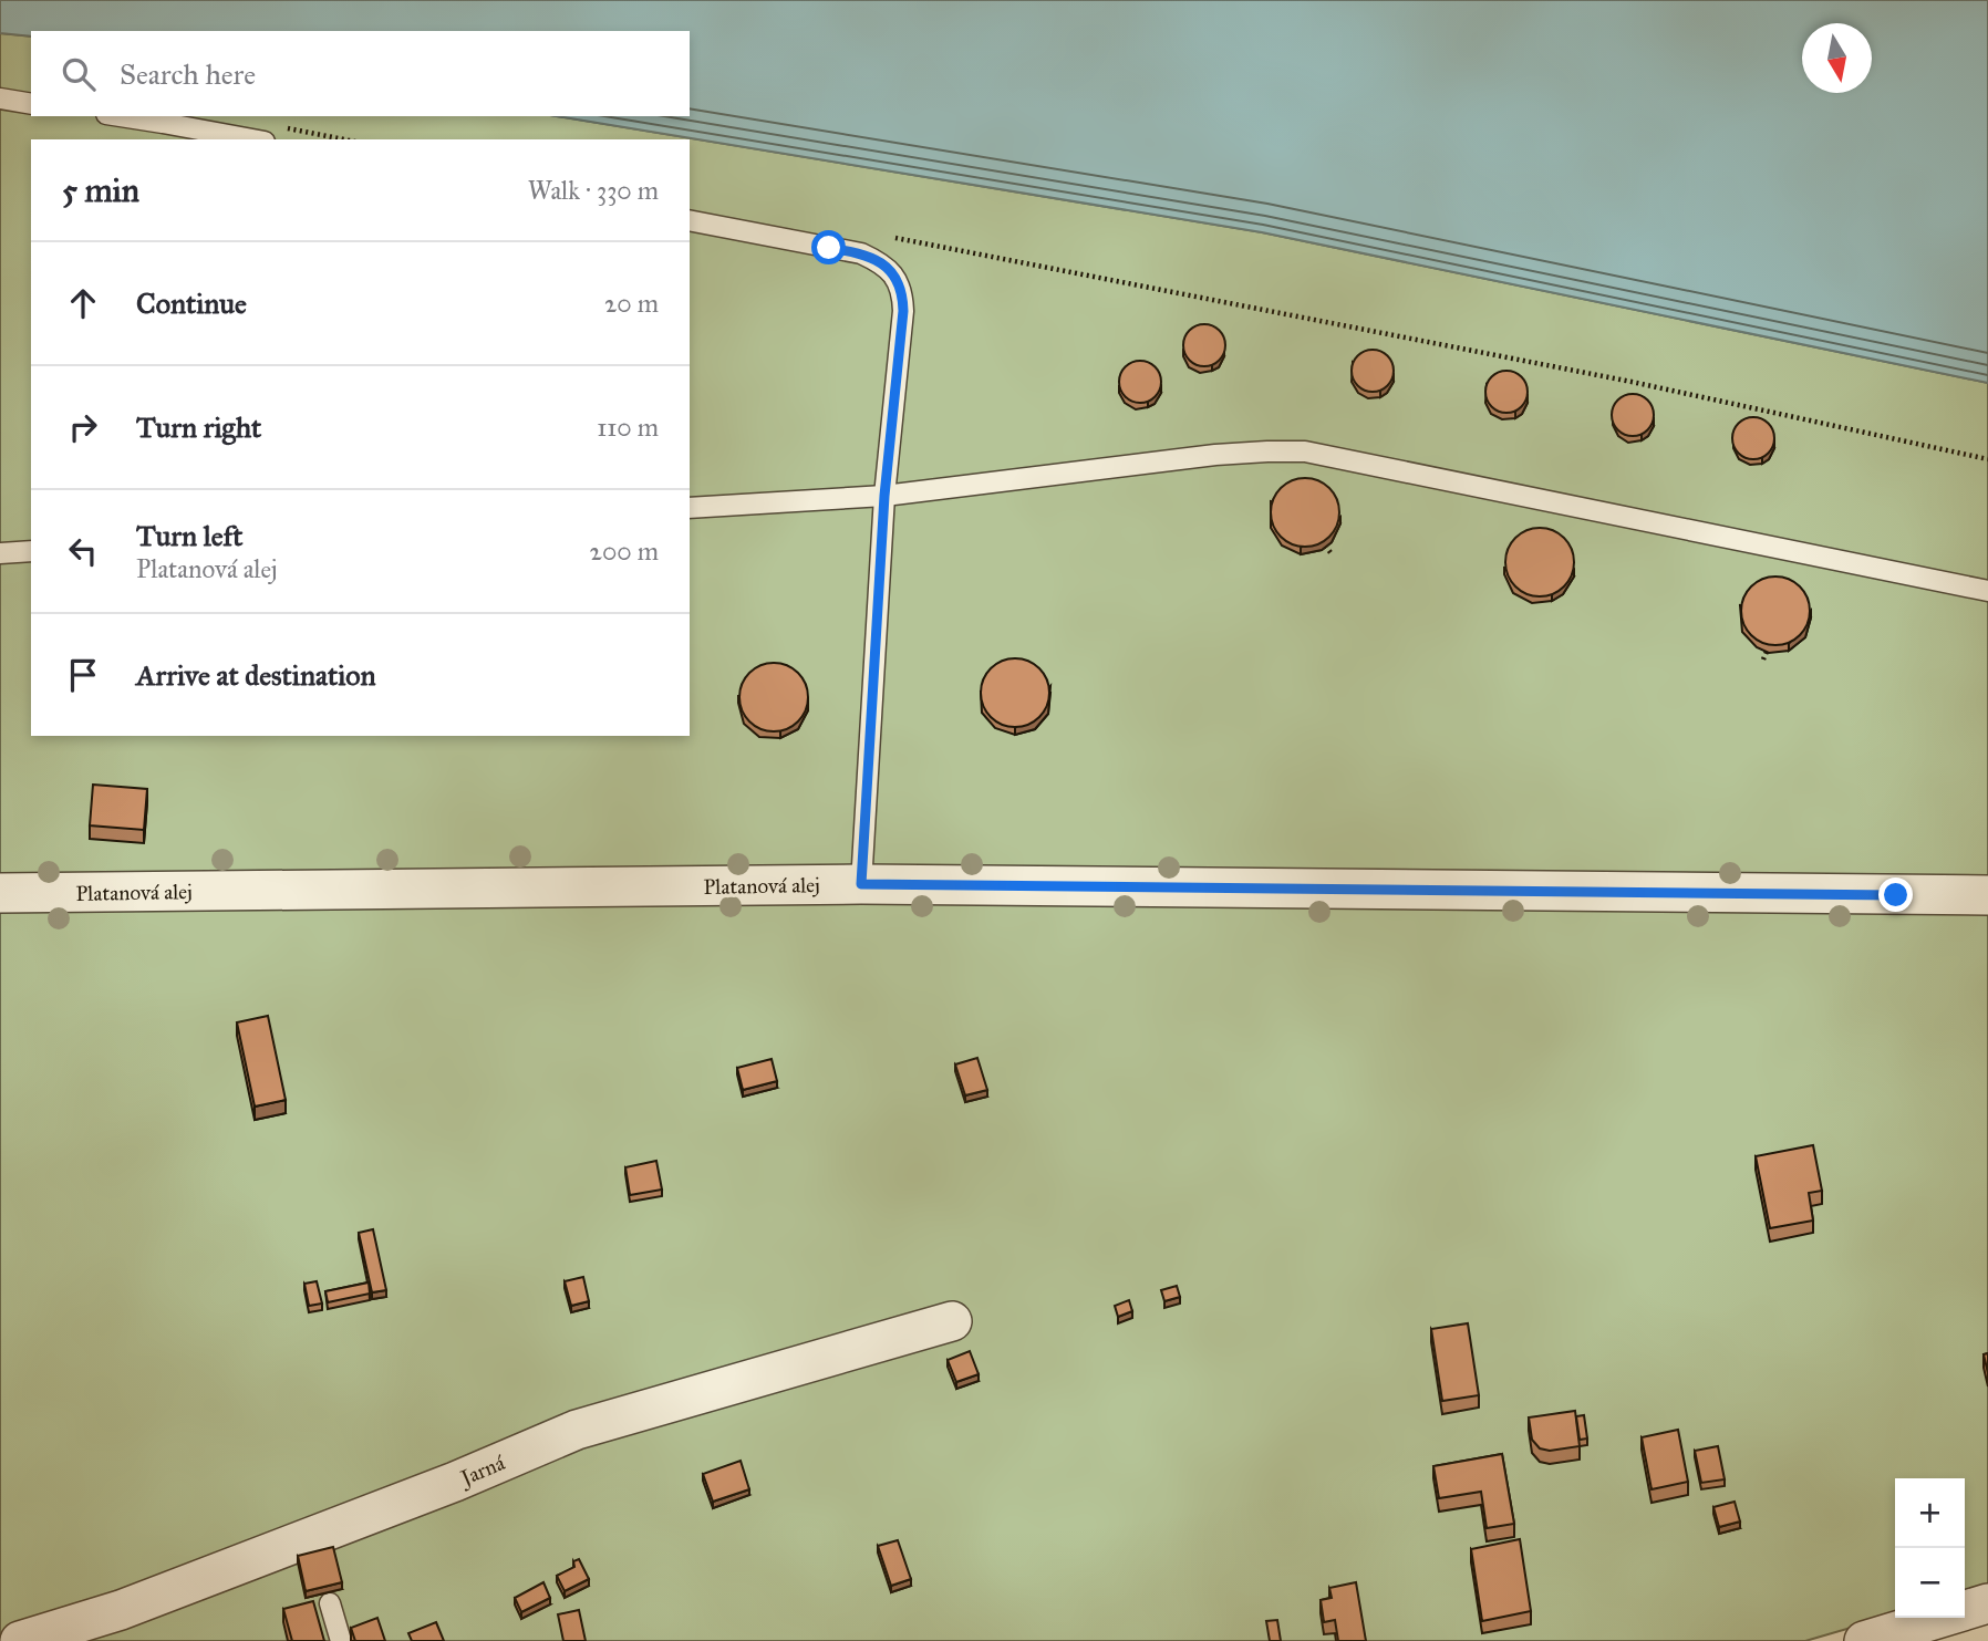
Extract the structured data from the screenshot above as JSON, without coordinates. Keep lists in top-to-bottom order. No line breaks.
{"streets":{"street":["Platanová alej","Jarná"]},"north":"bottom","page":{"search":"Search here","heading":["5 min","Walk · 330 m"],"list":[["Continue","20 m"],["Turn right","110 m"],["Turn left","Platanová alej","200 m"],"Arrive at destination"],"map_buttons":["+","−"]}}
